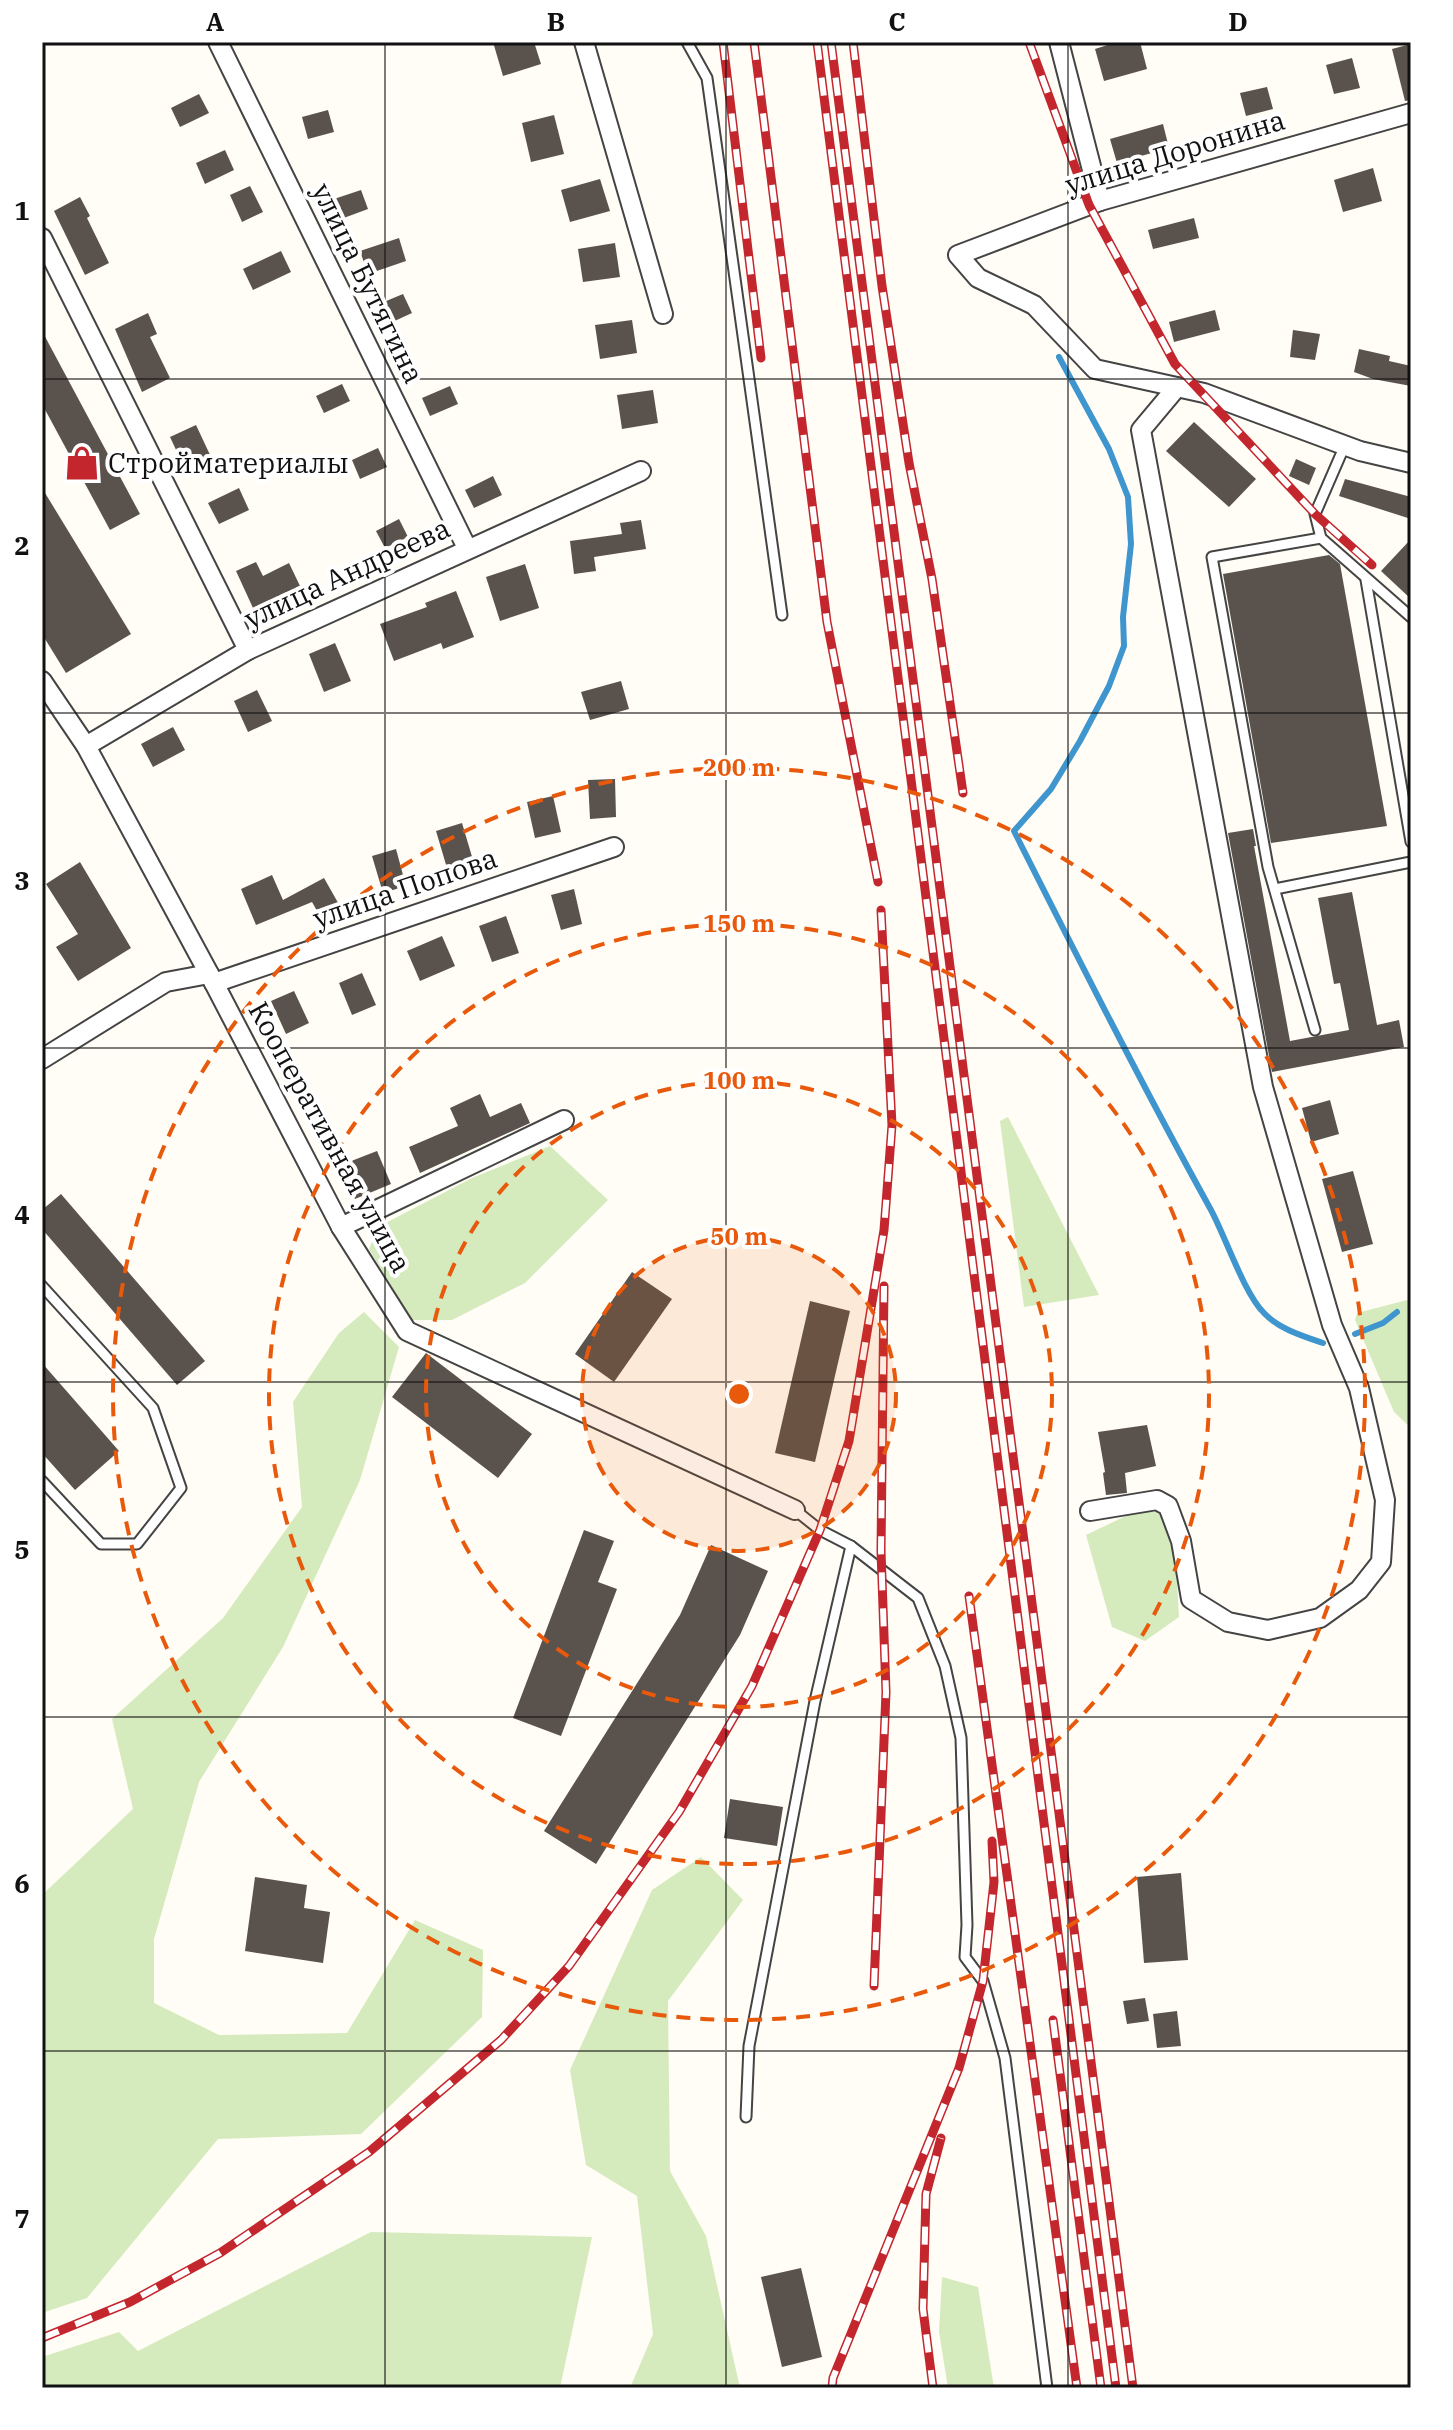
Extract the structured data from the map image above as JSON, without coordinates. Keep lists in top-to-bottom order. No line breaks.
{"streets":{"street":["улица Доронина","улица Бутягина","улица Андреева","улица Попова","Кооперативная улица"]},"crossings":[["улица Бутягина","улица Андреева"],["улица Андреева","Кооперативная улица"],["улица Попова","Кооперативная улица"]],"places":{"shop":["Стройматериалы"]},"grid":{"columns":["A","B","C","D"],"rows":["1","2","3","4","5","6","7"]},"rings":["200 m","150 m","100 m","50 m"]}
